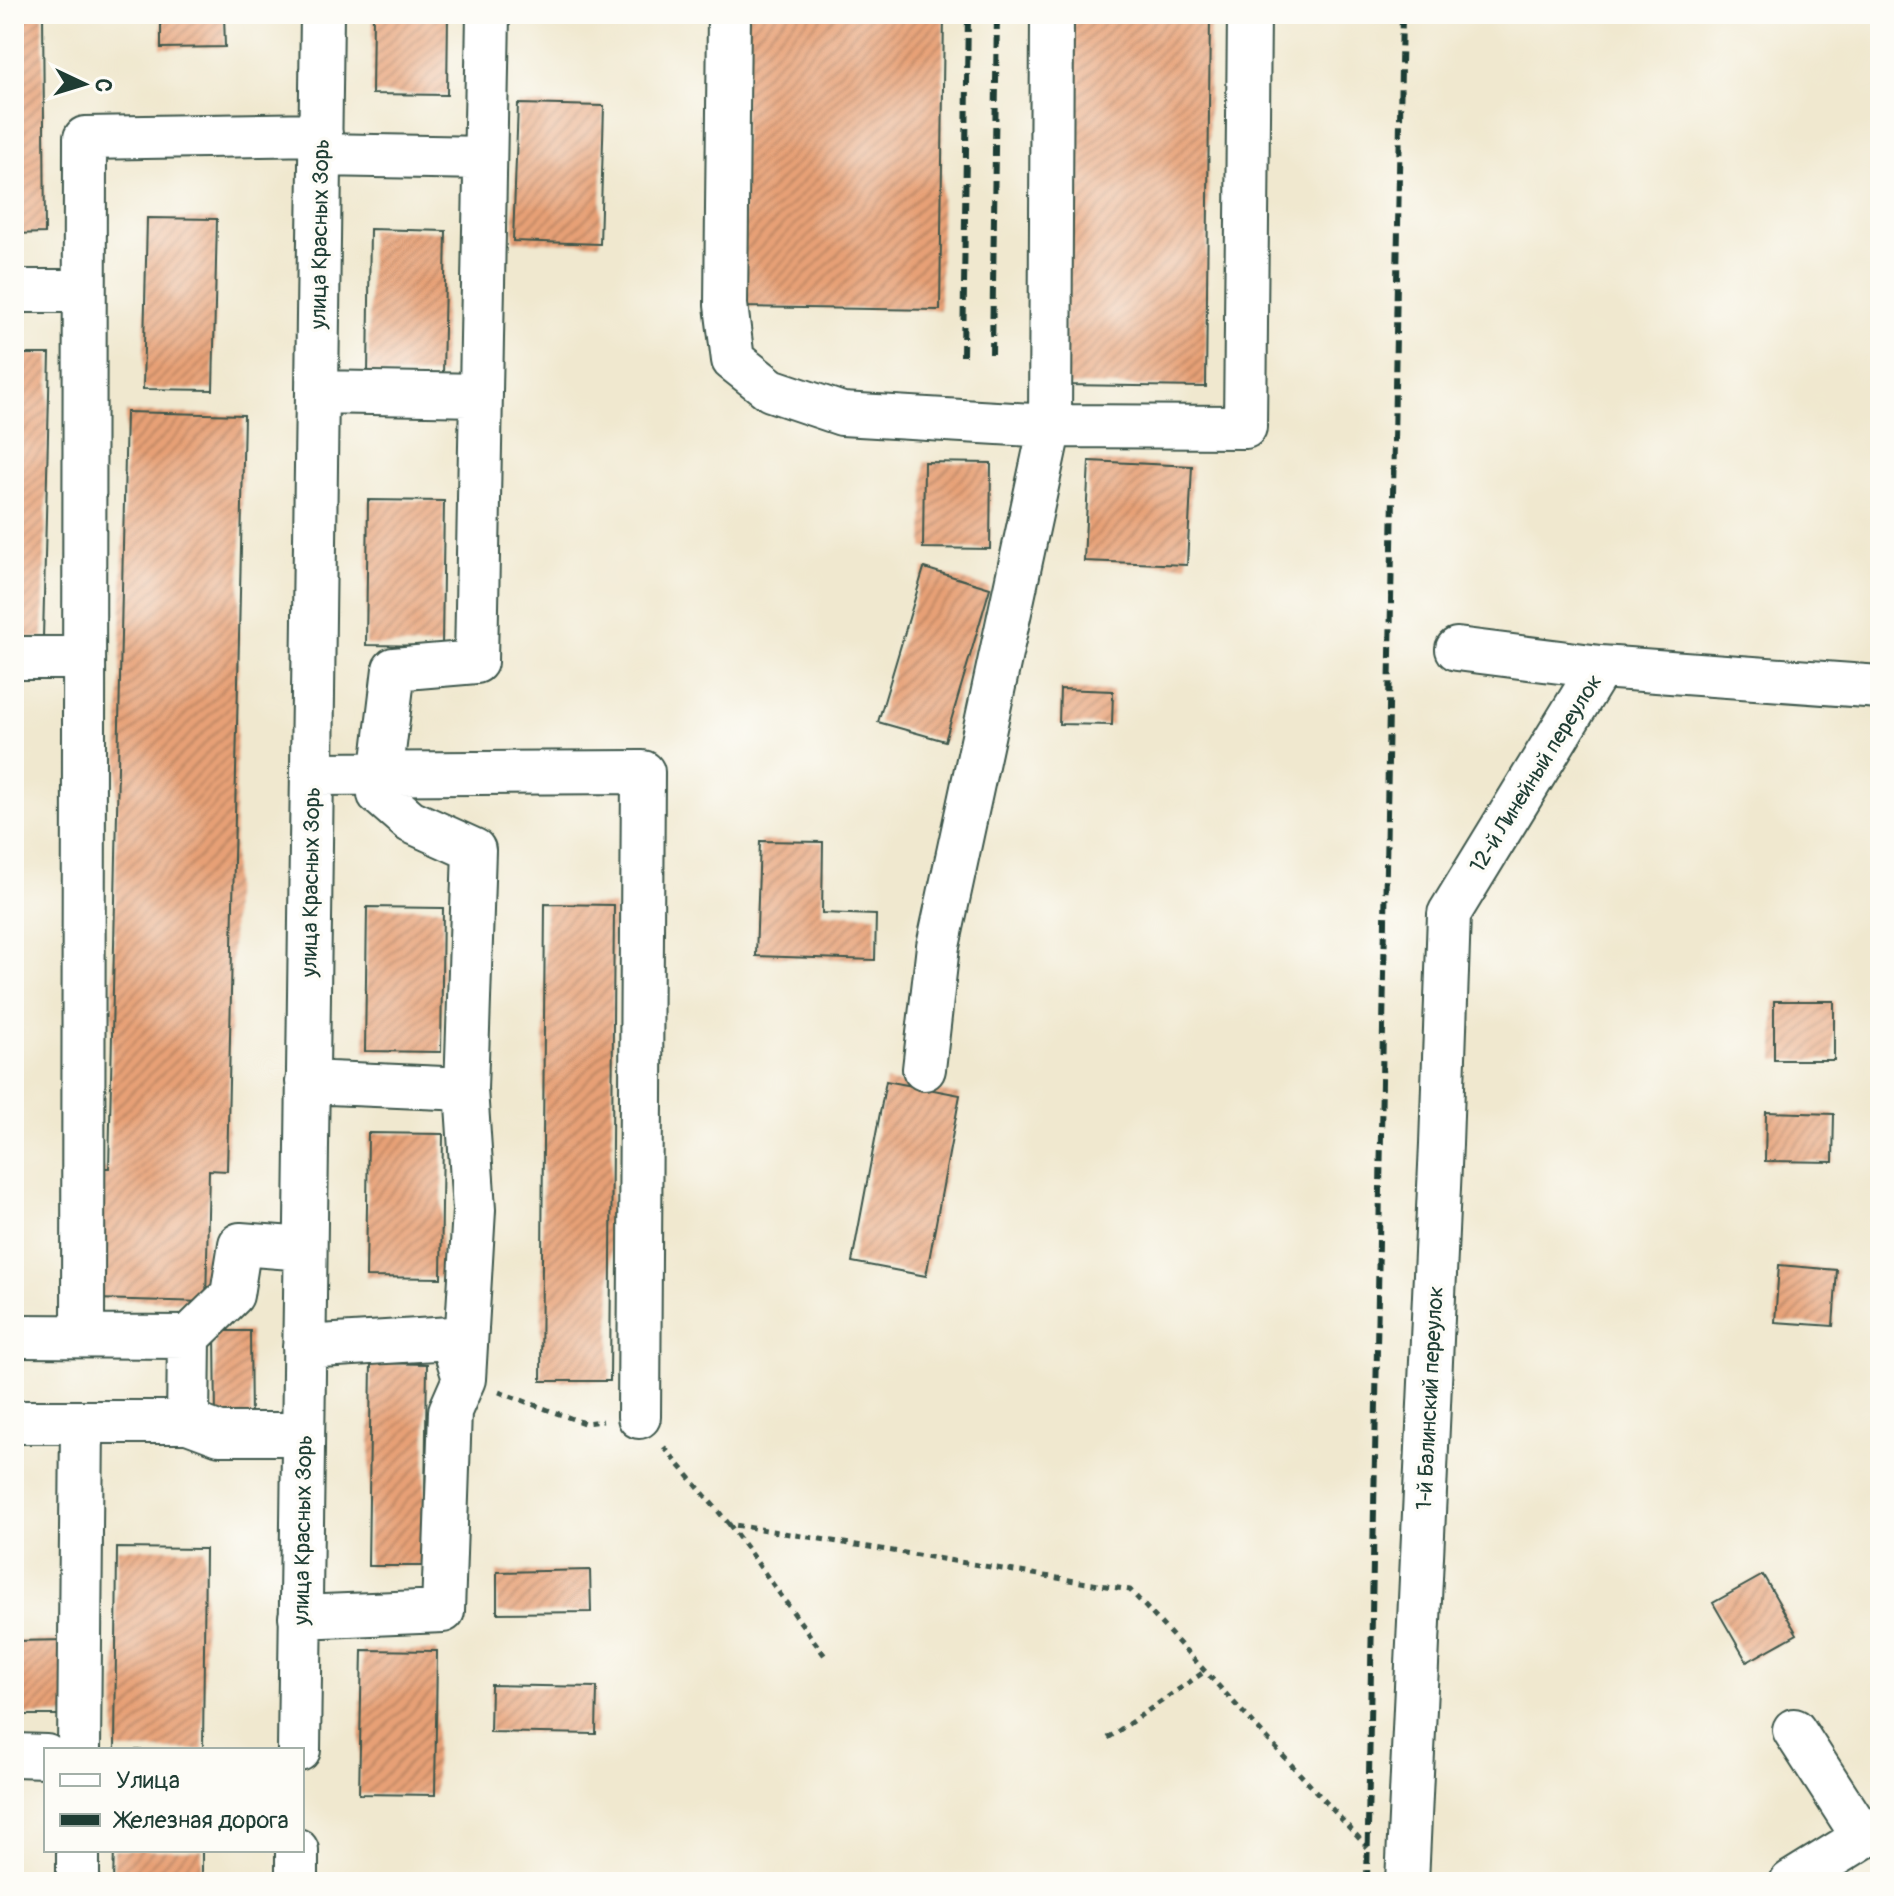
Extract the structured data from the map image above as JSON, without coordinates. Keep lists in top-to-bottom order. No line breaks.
{"streets":{"street":["улица Красных Зорь","12-й Линейный переулок","1-й Балинский переулок"]},"crossings":[["12-й Линейный переулок","1-й Балинский переулок"]],"legend":["Улица","Железная дорога"],"north":"right"}
